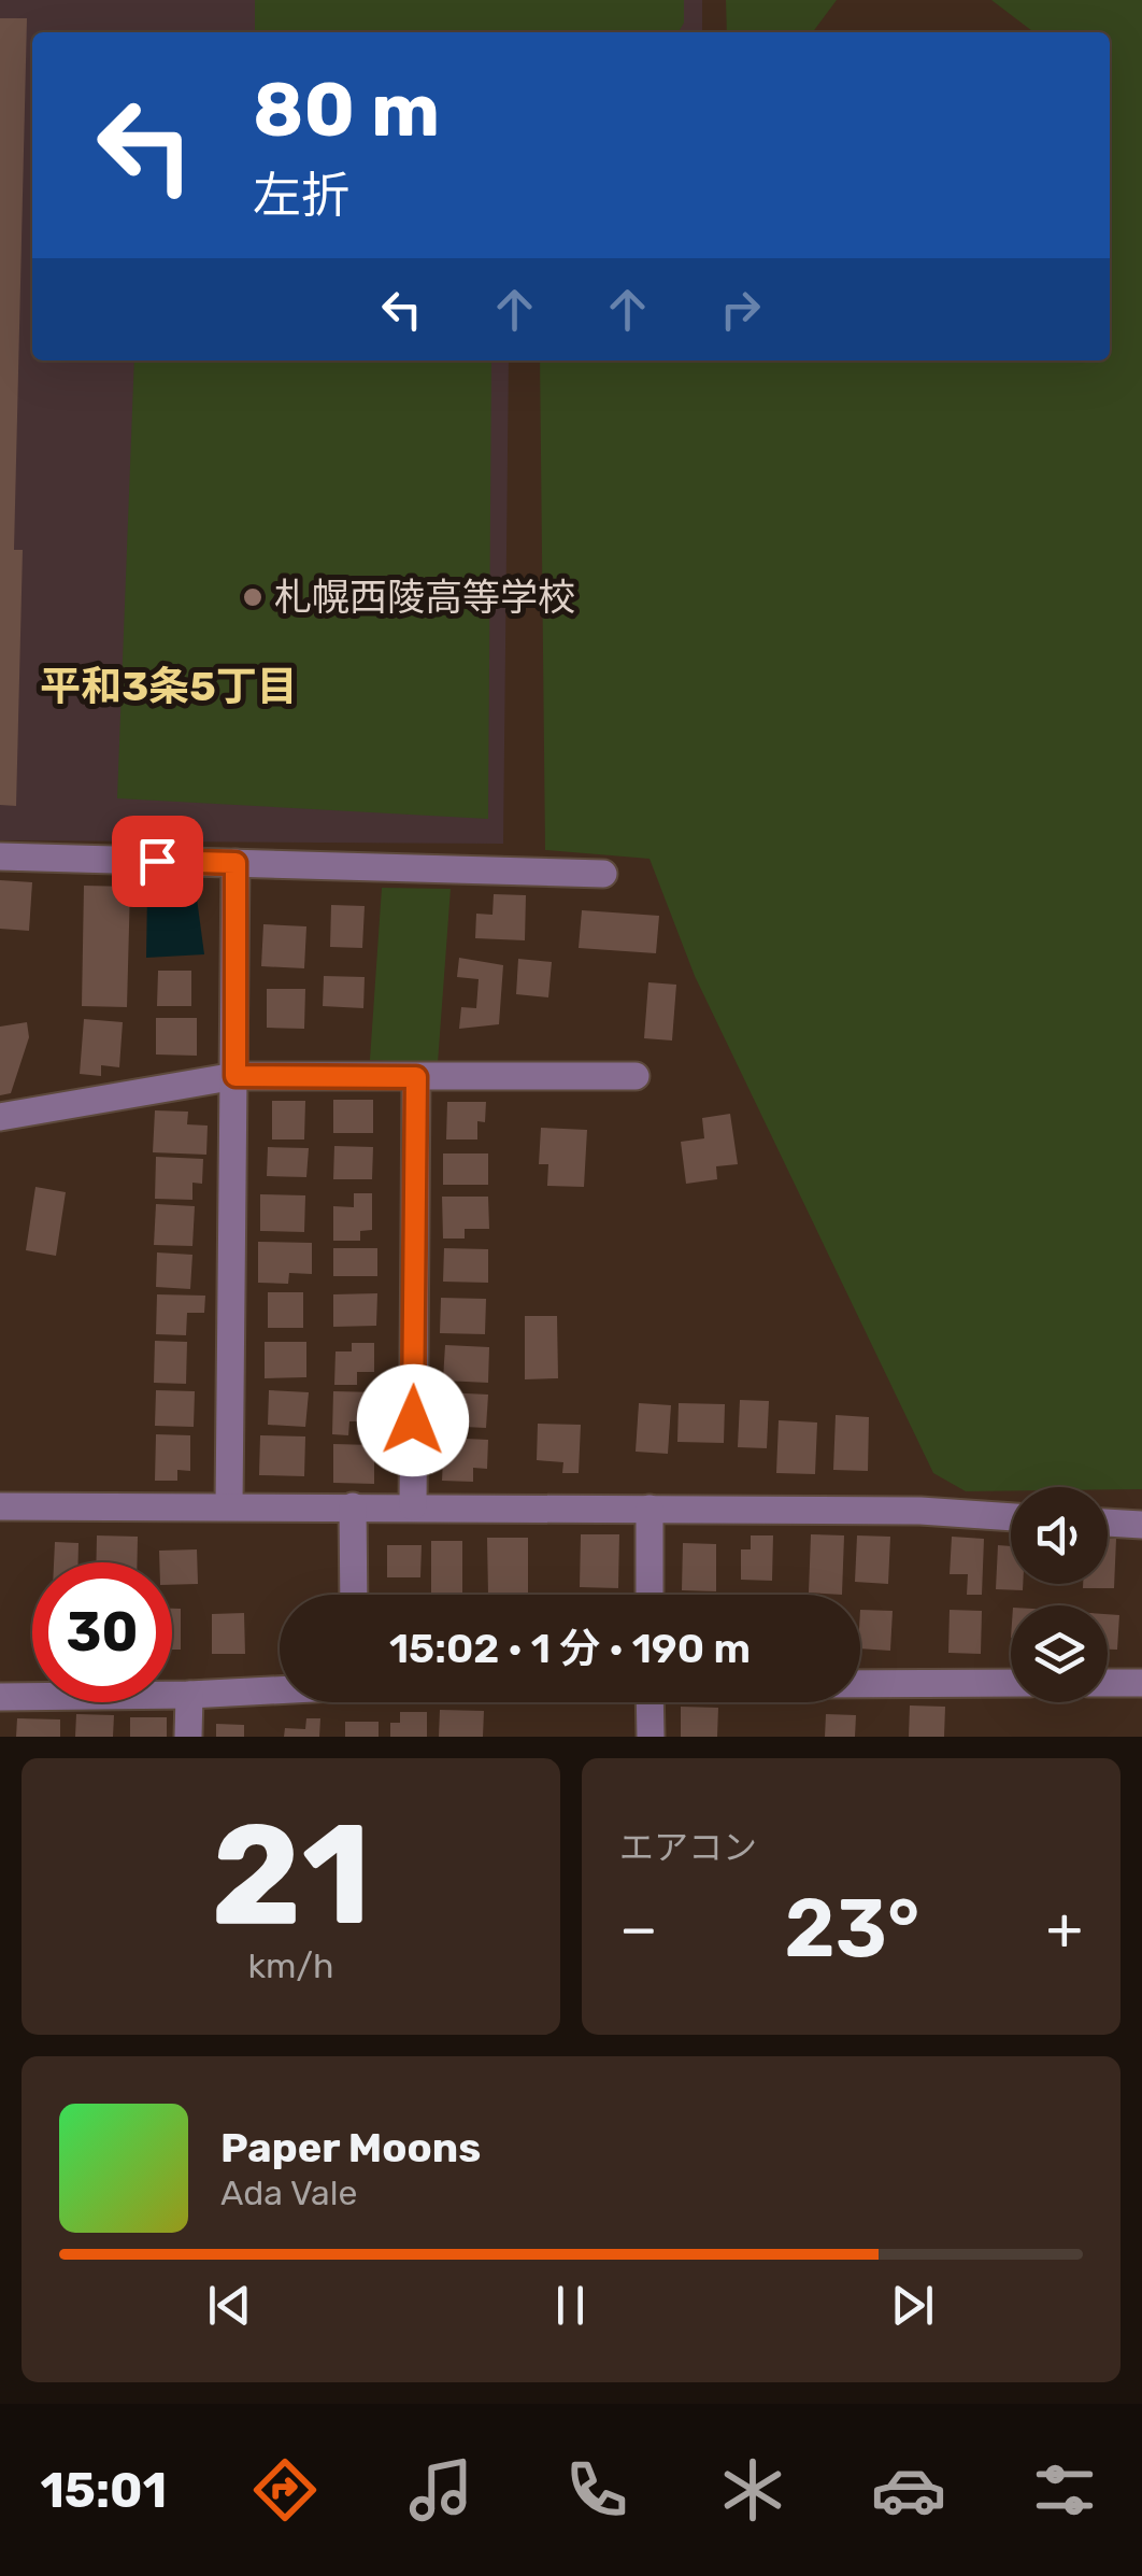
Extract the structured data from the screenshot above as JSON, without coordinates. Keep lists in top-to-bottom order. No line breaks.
{"districts":["平和3条5丁目"],"places":["札幌西陵高等学校"],"page":{"turn":["80 m","左折"],"limit":"30","trip":"15:02 · 1 分 · 190 m","tile":[["21","km/h"],"エアコン"],"heat":["−","23°","+"],"song":["Paper Moons","Ada Vale"],"tabs":"15:01"}}
